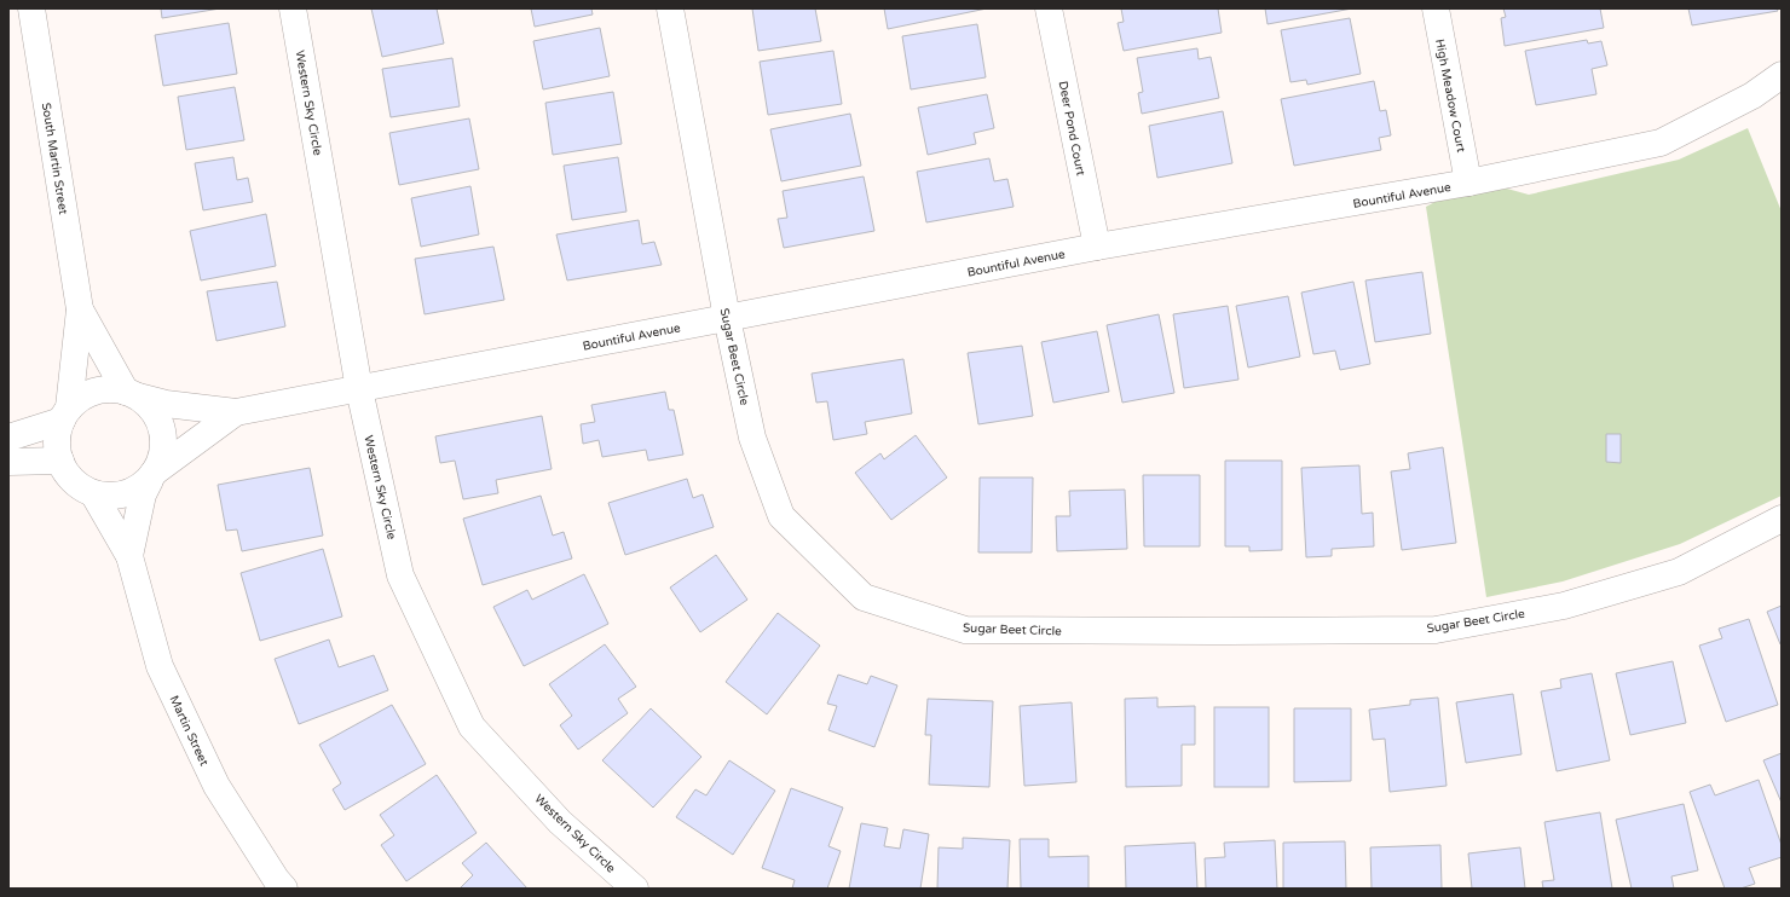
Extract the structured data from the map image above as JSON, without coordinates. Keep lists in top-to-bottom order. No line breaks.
{"streets":{"street":["High Meadow Court","Western Sky Circle","Deer Pond Court","South Martin Street","Bountiful Avenue","Sugar Beet Circle","Martin Street"]},"crossings":[["High Meadow Court","Bountiful Avenue"],["Western Sky Circle","Bountiful Avenue"],["Deer Pond Court","Bountiful Avenue"],["South Martin Street","Bountiful Avenue"],["South Martin Street","Martin Street"],["Bountiful Avenue","Sugar Beet Circle"],["Bountiful Avenue","Martin Street"]]}
